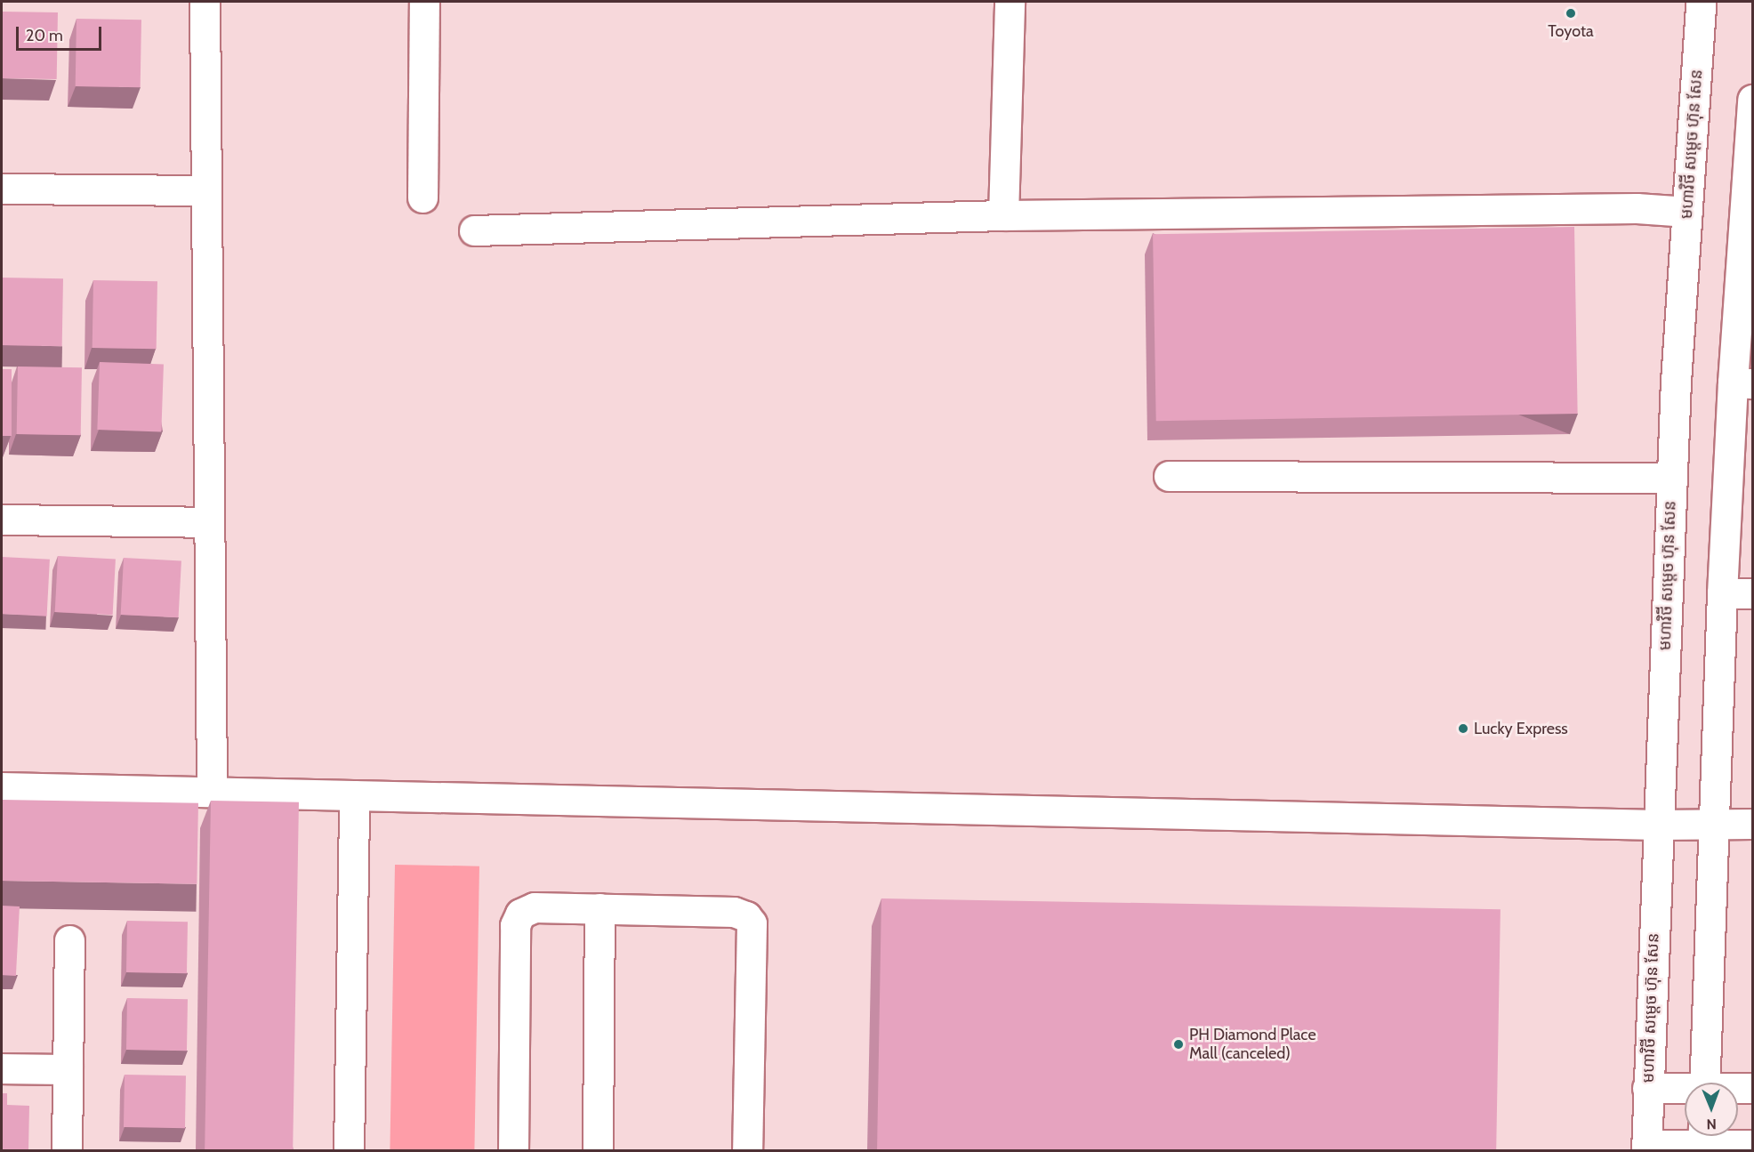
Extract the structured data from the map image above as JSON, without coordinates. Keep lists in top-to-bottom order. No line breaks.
{"streets":{"main road":["មហាវិថី សម្តេច ហ៊ុន សែន"]},"places":["Toyota","Lucky Express","PH Diamond Place Mall (canceled)"],"scale_bar":"20 m","north":"bottom"}
